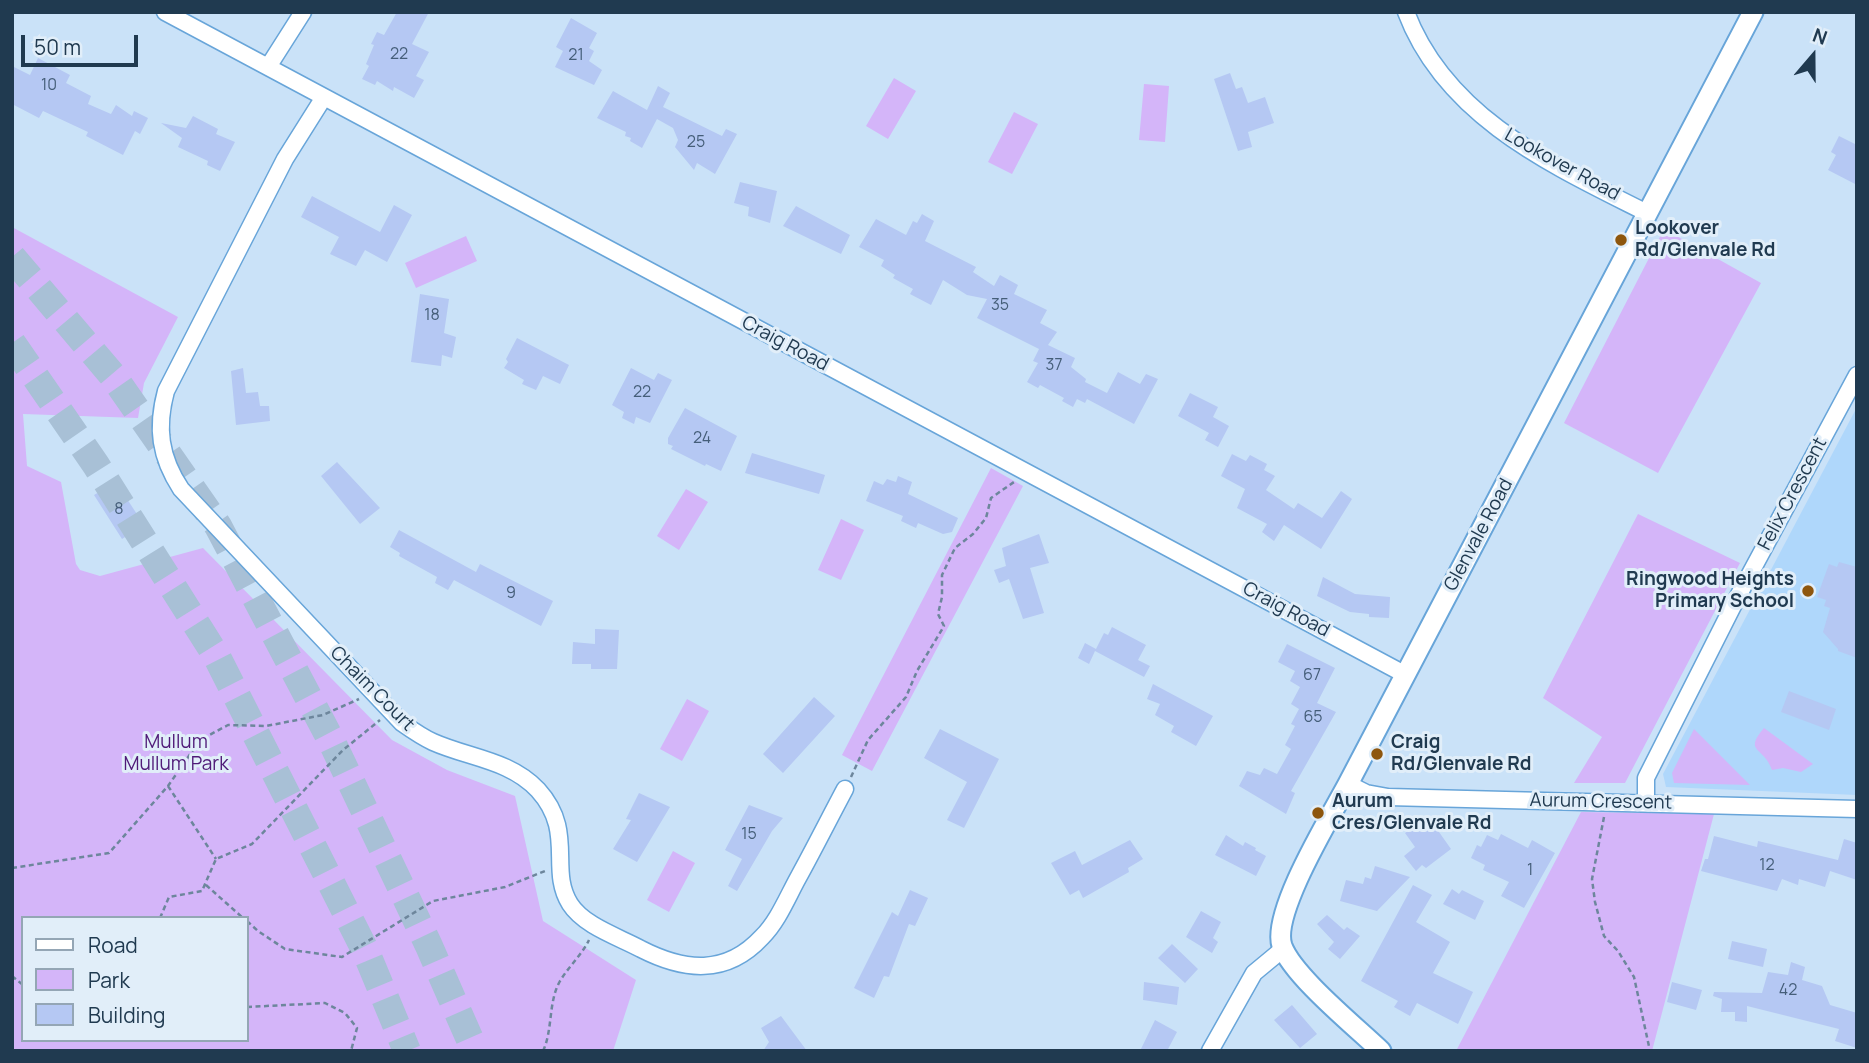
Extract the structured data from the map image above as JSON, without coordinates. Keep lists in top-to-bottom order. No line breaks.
{"streets":{"street":["Lookover Road","Craig Road","Felix Crescent","Glenvale Road","Chaim Court","Aurum Crescent"]},"crossings":[["Lookover Road","Glenvale Road"],["Craig Road","Glenvale Road"],["Craig Road","Chaim Court"],["Felix Crescent","Aurum Crescent"],["Glenvale Road","Aurum Crescent"]],"parks":["Mullum Mullum Park"],"places":["Lookover Rd/Glenvale Rd","Ringwood Heights Primary School","Craig Rd/Glenvale Rd","Aurum Cres/Glenvale Rd"],"house_numbers":["22","21","10","25","35","18","37","22","24","8","9","67","65","15","12","1","42"],"legend":["Road","Park","Building"],"scale_bar":"50 m","north":"top"}
